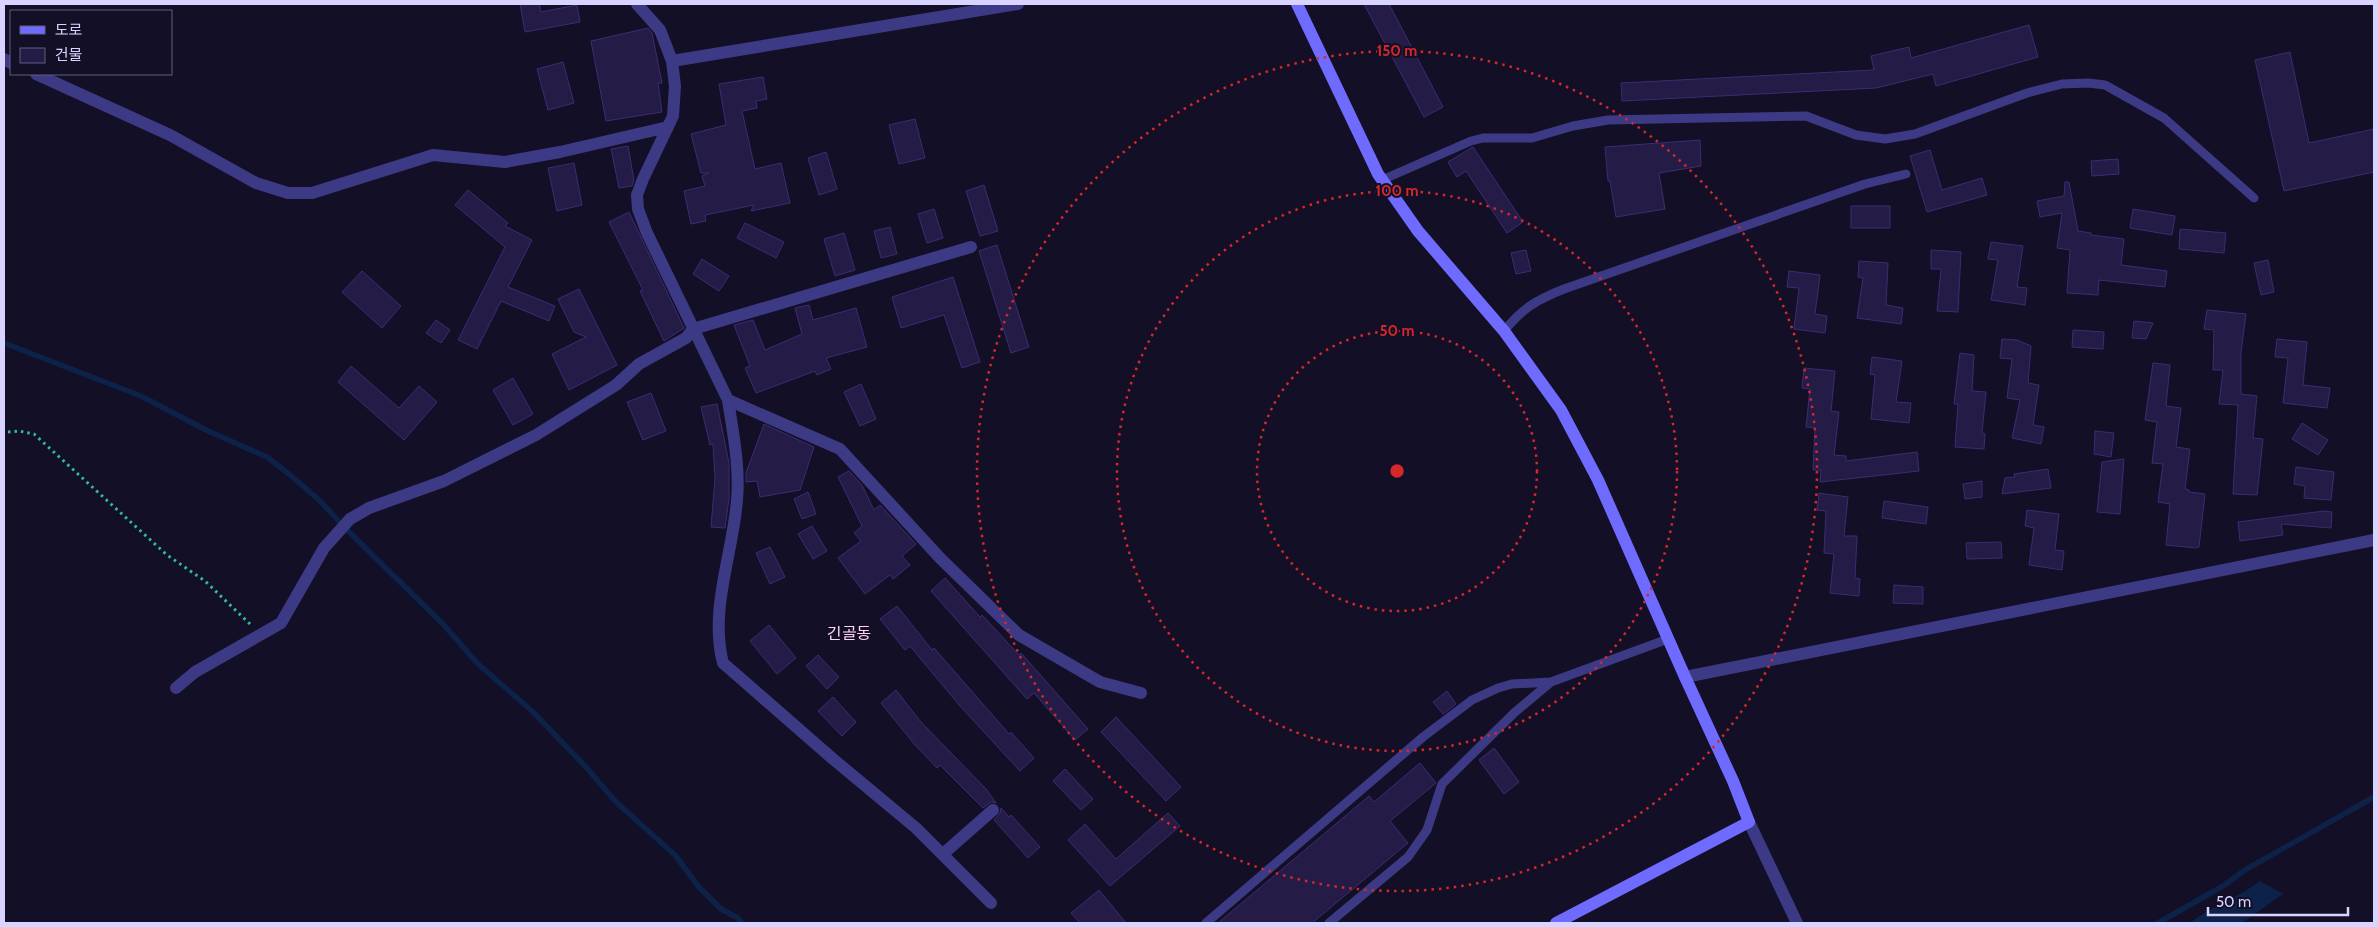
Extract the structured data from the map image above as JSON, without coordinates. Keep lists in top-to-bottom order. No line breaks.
{"districts":["긴골동"],"legend":["도로","건물"],"scale_bar":"50 m","rings":["150 m","100 m","50 m"]}
